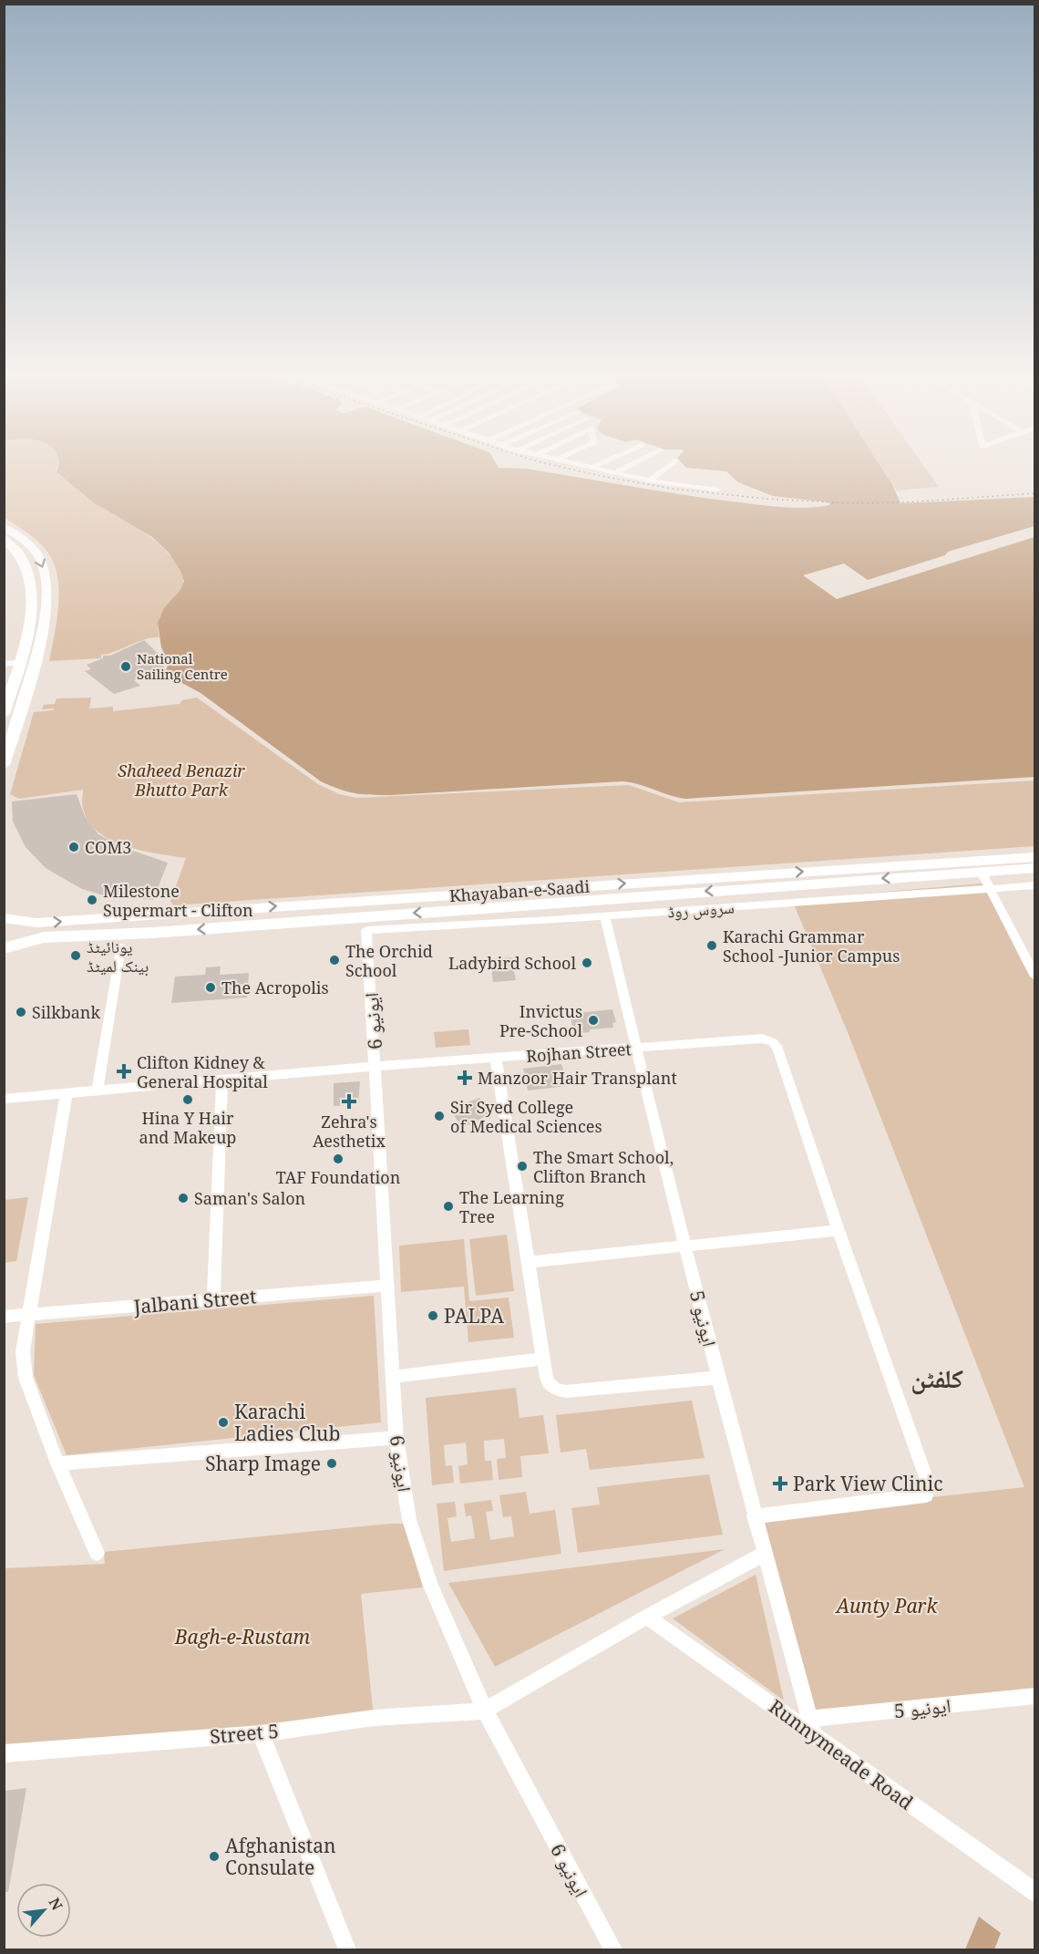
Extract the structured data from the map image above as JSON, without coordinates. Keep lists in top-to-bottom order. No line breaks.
{"streets":{"main road":["Khayaban-e-Saadi"],"street":["سروس روڈ","ایونیو 6","Rojhan Street","Jalbani Street","ایونیو 5","Street 5","Runnymeade Road"]},"crossings":[["سروس روڈ","ایونیو 6"],["سروس روڈ","ایونیو 5"],["ایونیو 6","Rojhan Street"],["ایونیو 6","Jalbani Street"],["ایونیو 6","Street 5"],["Rojhan Street","ایونیو 5"],["ایونیو 5","Runnymeade Road"]],"districts":["کلفٹن"],"parks":["Shaheed Benazir Bhutto Park","Aunty Park","Bagh-e-Rustam"],"places":{"other":["National Sailing Centre","COM3","Milestone Supermart - Clifton","Karachi Grammar School -Junior Campus","یونائیٹڈ بینک لمیٹڈ","The Orchid School","Ladybird School","The Acropolis","Silkbank","Invictus Pre-School","Hina Y Hair and Makeup","Sir Syed College of Medical Sciences","TAF Foundation","The Smart School, Clifton Branch","Saman's Salon","The Learning Tree","PALPA","Karachi Ladies Club","Sharp Image","Afghanistan Consulate"],"health":["Clifton Kidney & General Hospital","Manzoor Hair Transplant","Zehra's Aesthetix","Park View Clinic"]},"north":"top right"}
